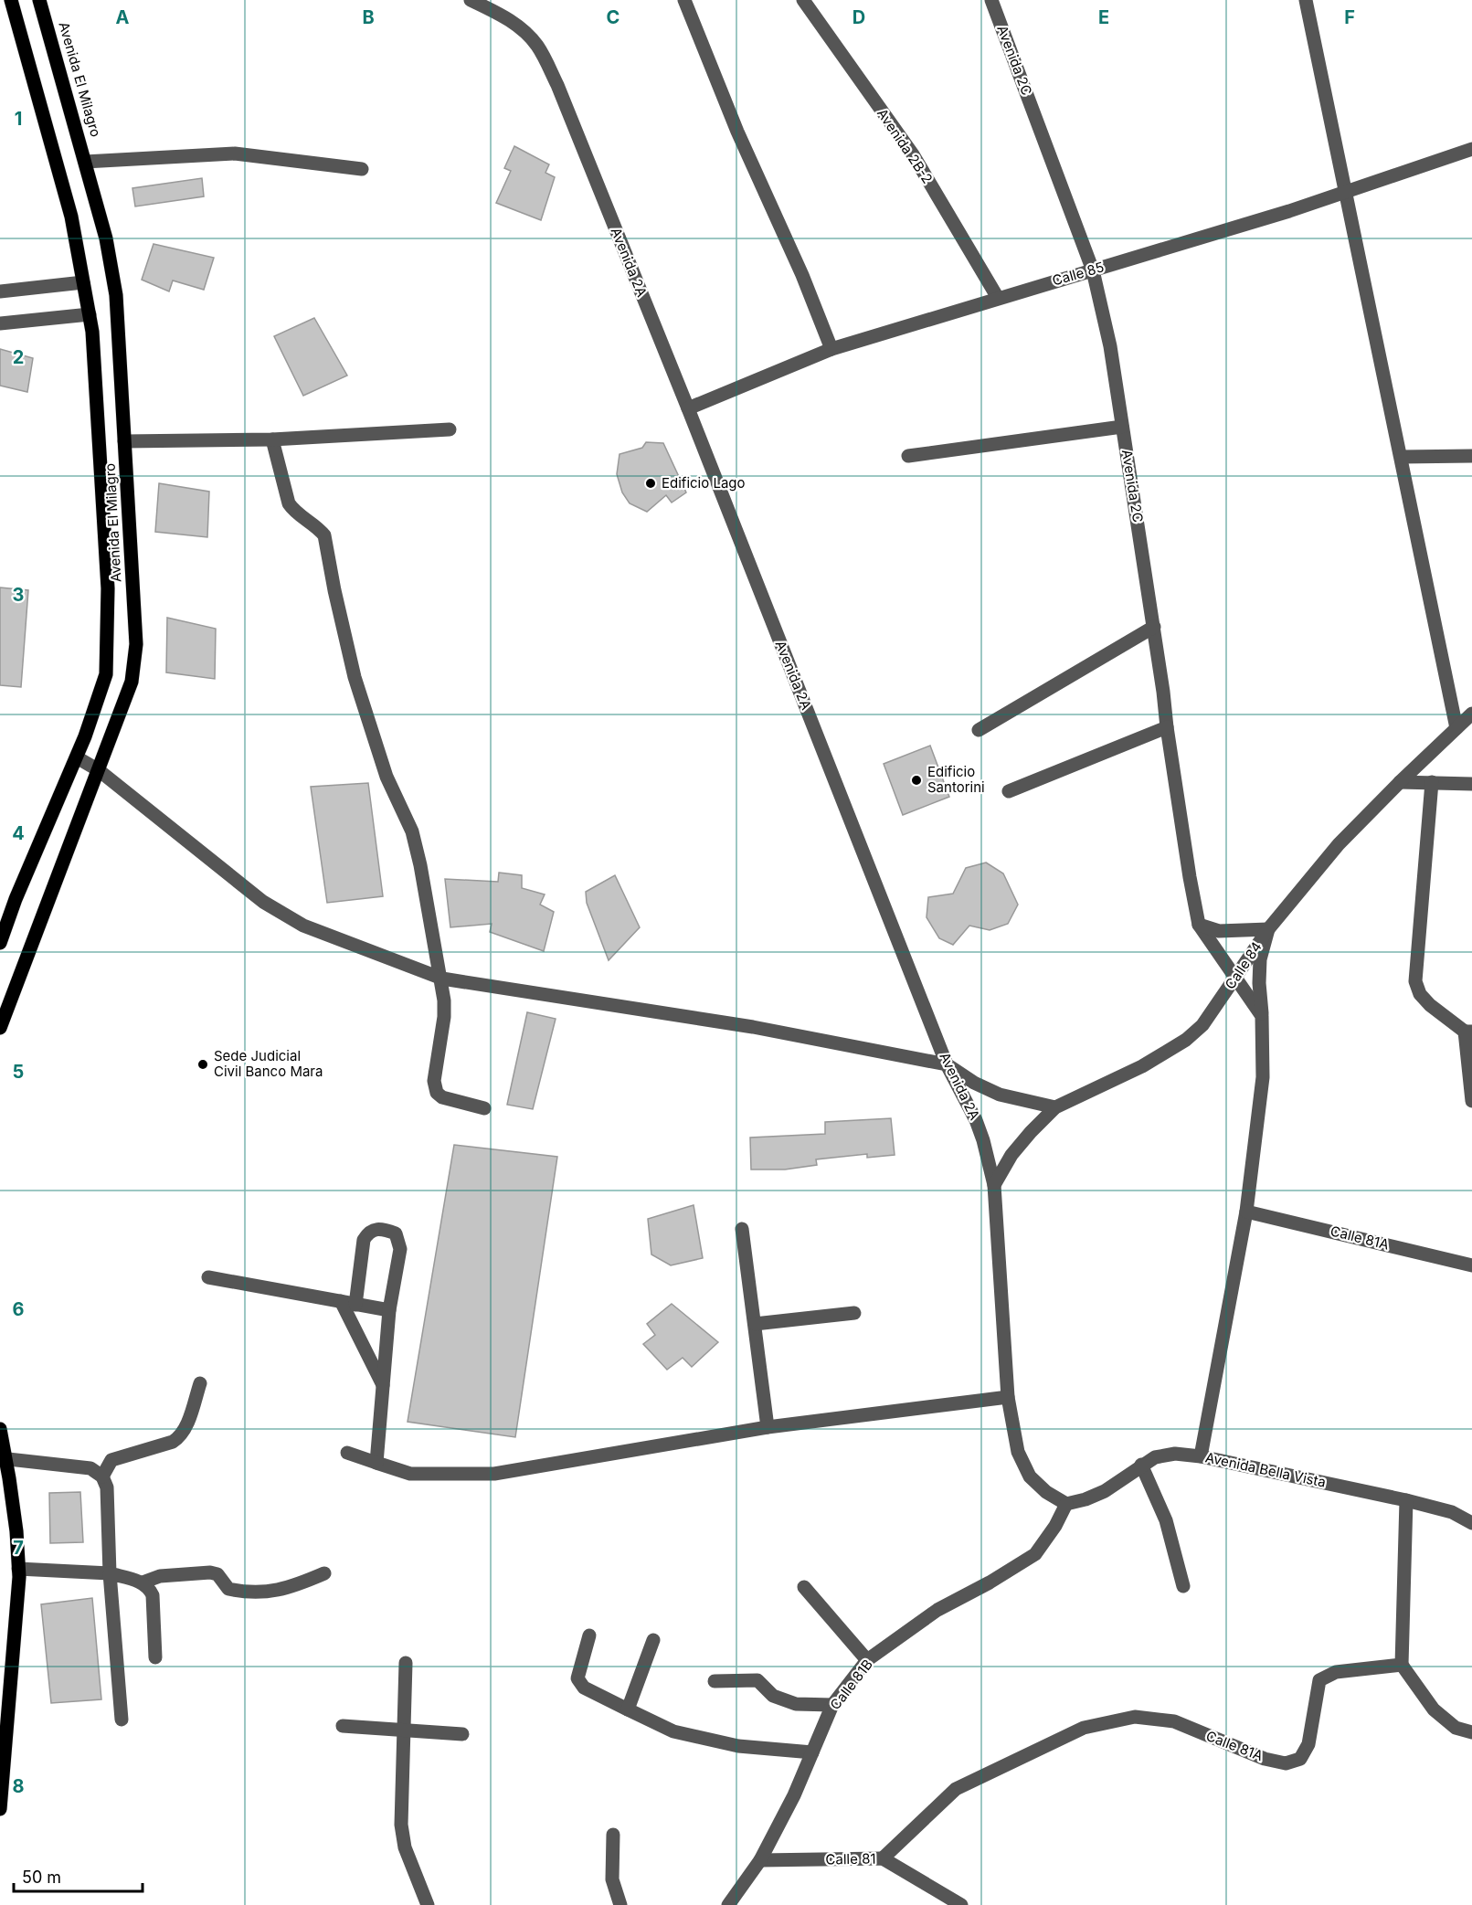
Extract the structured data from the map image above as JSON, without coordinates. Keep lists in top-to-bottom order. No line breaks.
{"streets":{"main road":["Avenida El Milagro"],"street":["Avenida 2C","Avenida 2B-2","Avenida 2A","Calle 85","Calle 84","Calle 81A","Avenida Bella Vista","Calle 81B","Calle 81"]},"crossings":[["Avenida 2C","Calle 85"],["Avenida 2C","Calle 84"],["Avenida 2B-2","Calle 85"],["Avenida 2A","Calle 85"],["Avenida 2A","Calle 84"],["Avenida 2A","Avenida Bella Vista"],["Avenida 2A","Calle 81B"],["Calle 81A","Calle 81"],["Avenida Bella Vista","Calle 81B"],["Calle 81B","Calle 81"]],"places":["Edificio Lago","Edificio Santorini","Sede Judicial Civil Banco Mara"],"scale_bar":"50 m","grid":{"columns":["A","B","C","D","E","F"],"rows":["1","2","3","4","5","6","7","8"]}}
